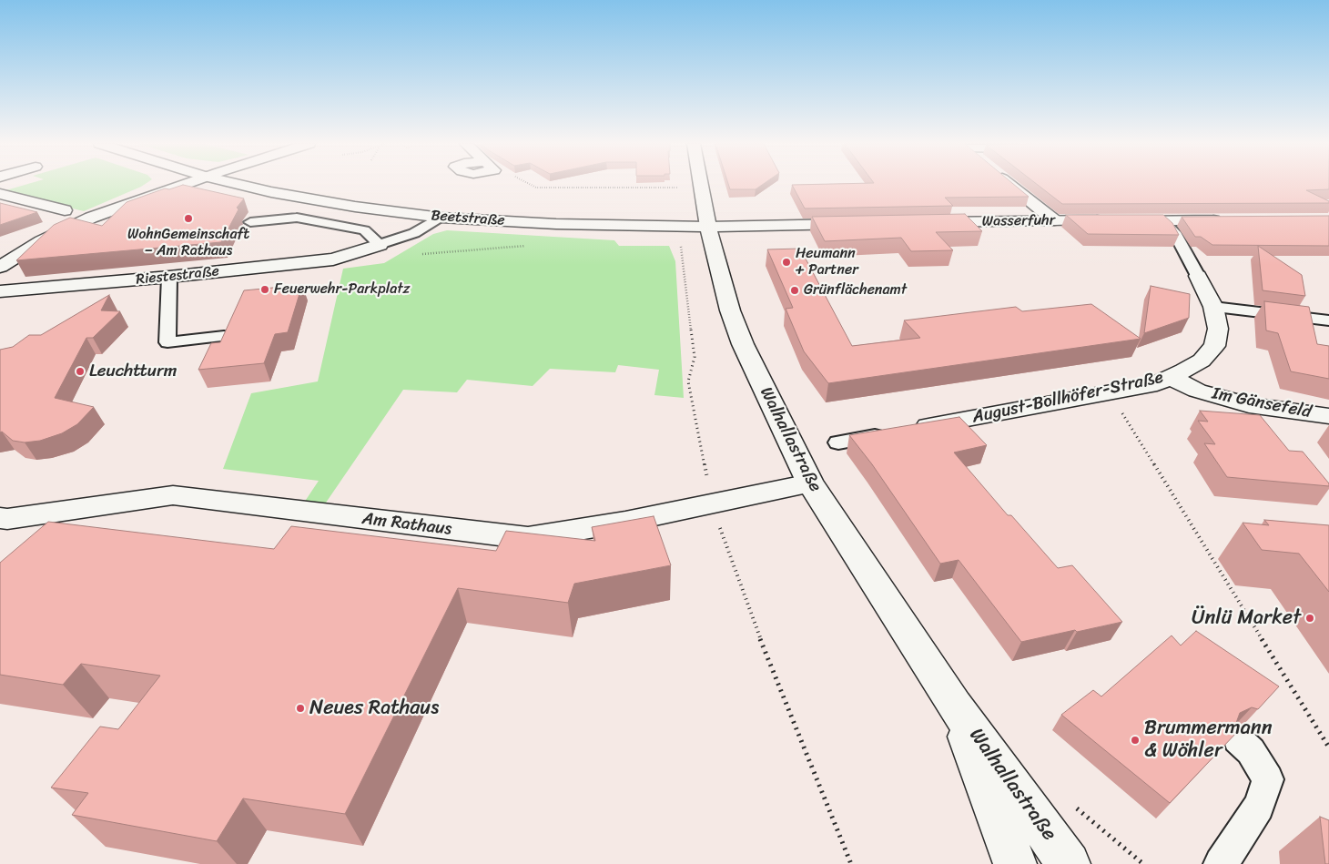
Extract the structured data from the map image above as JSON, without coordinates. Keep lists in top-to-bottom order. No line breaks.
{"streets":{"street":["Beetstraße","Wasserfuhr","Riestestraße","August-Bollhöfer-Straße","Im Gänsefeld","Walhallastraße","Am Rathaus"]},"crossings":[["Beetstraße","Walhallastraße"],["August-Bollhöfer-Straße","Im Gänsefeld"],["Walhallastraße","Am Rathaus"]],"places":["WohnGemeinschaft – Am Rathaus","Heumann + Partner","Feuerwehr-Parkplatz","Grünflächenamt","Leuchtturm","Ünlü Market","Neues Rathaus","Brummermann & Wöhler"]}
